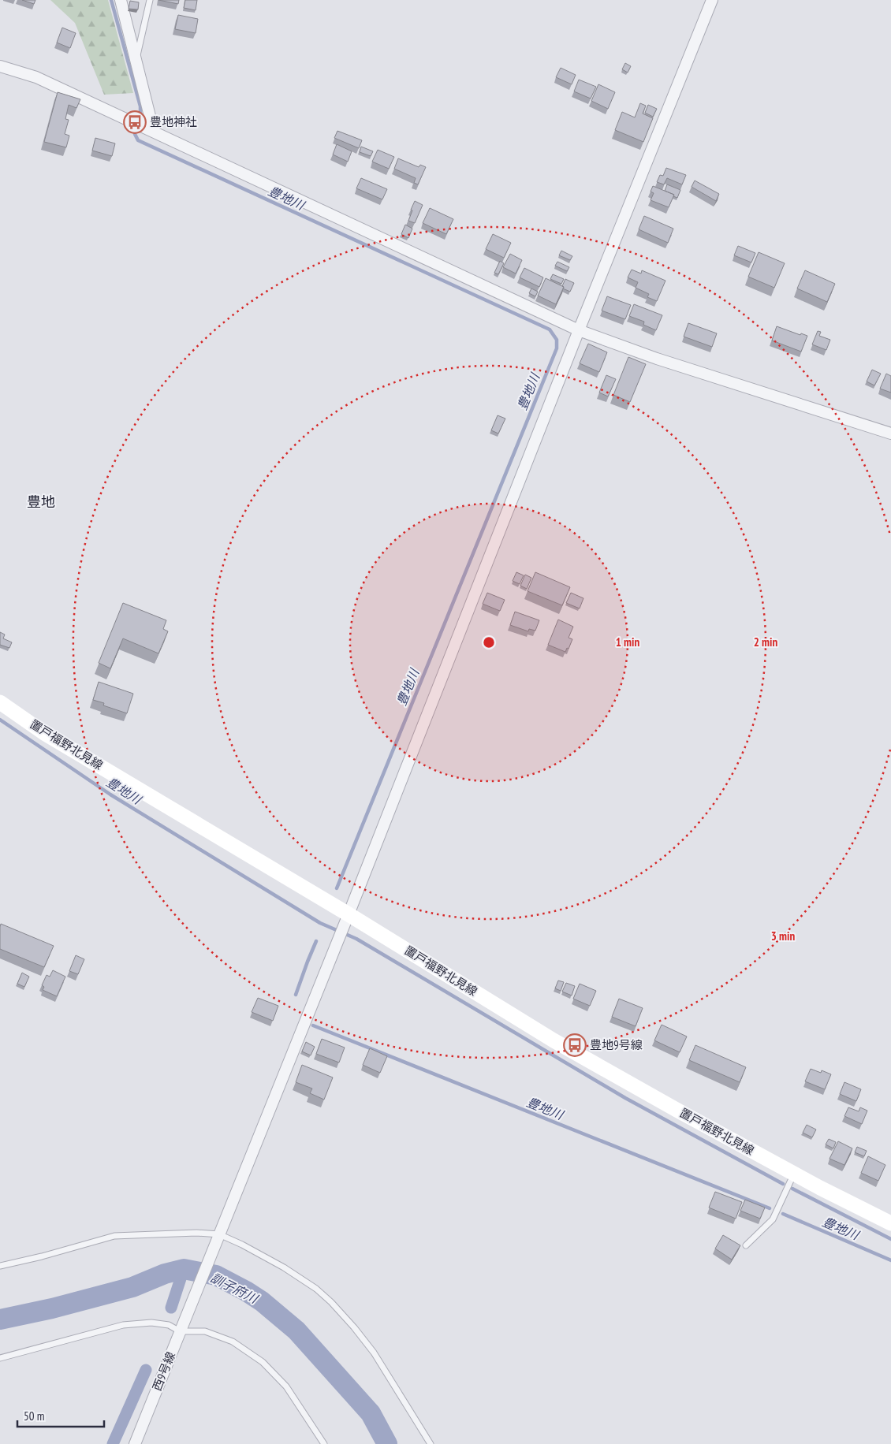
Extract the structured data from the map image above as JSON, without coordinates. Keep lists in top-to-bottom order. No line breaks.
{"streets":{"main road":["置戸福野北見線"],"street":["西9号線"]},"crossings":[["置戸福野北見線","西9号線"]],"districts":["豊地"],"water":["豊地川","訓子府川"],"places":{"bus stop":["豊地神社","豊地9号線"]},"scale_bar":"50 m","rings":["1 min","2 min","3 min"]}
